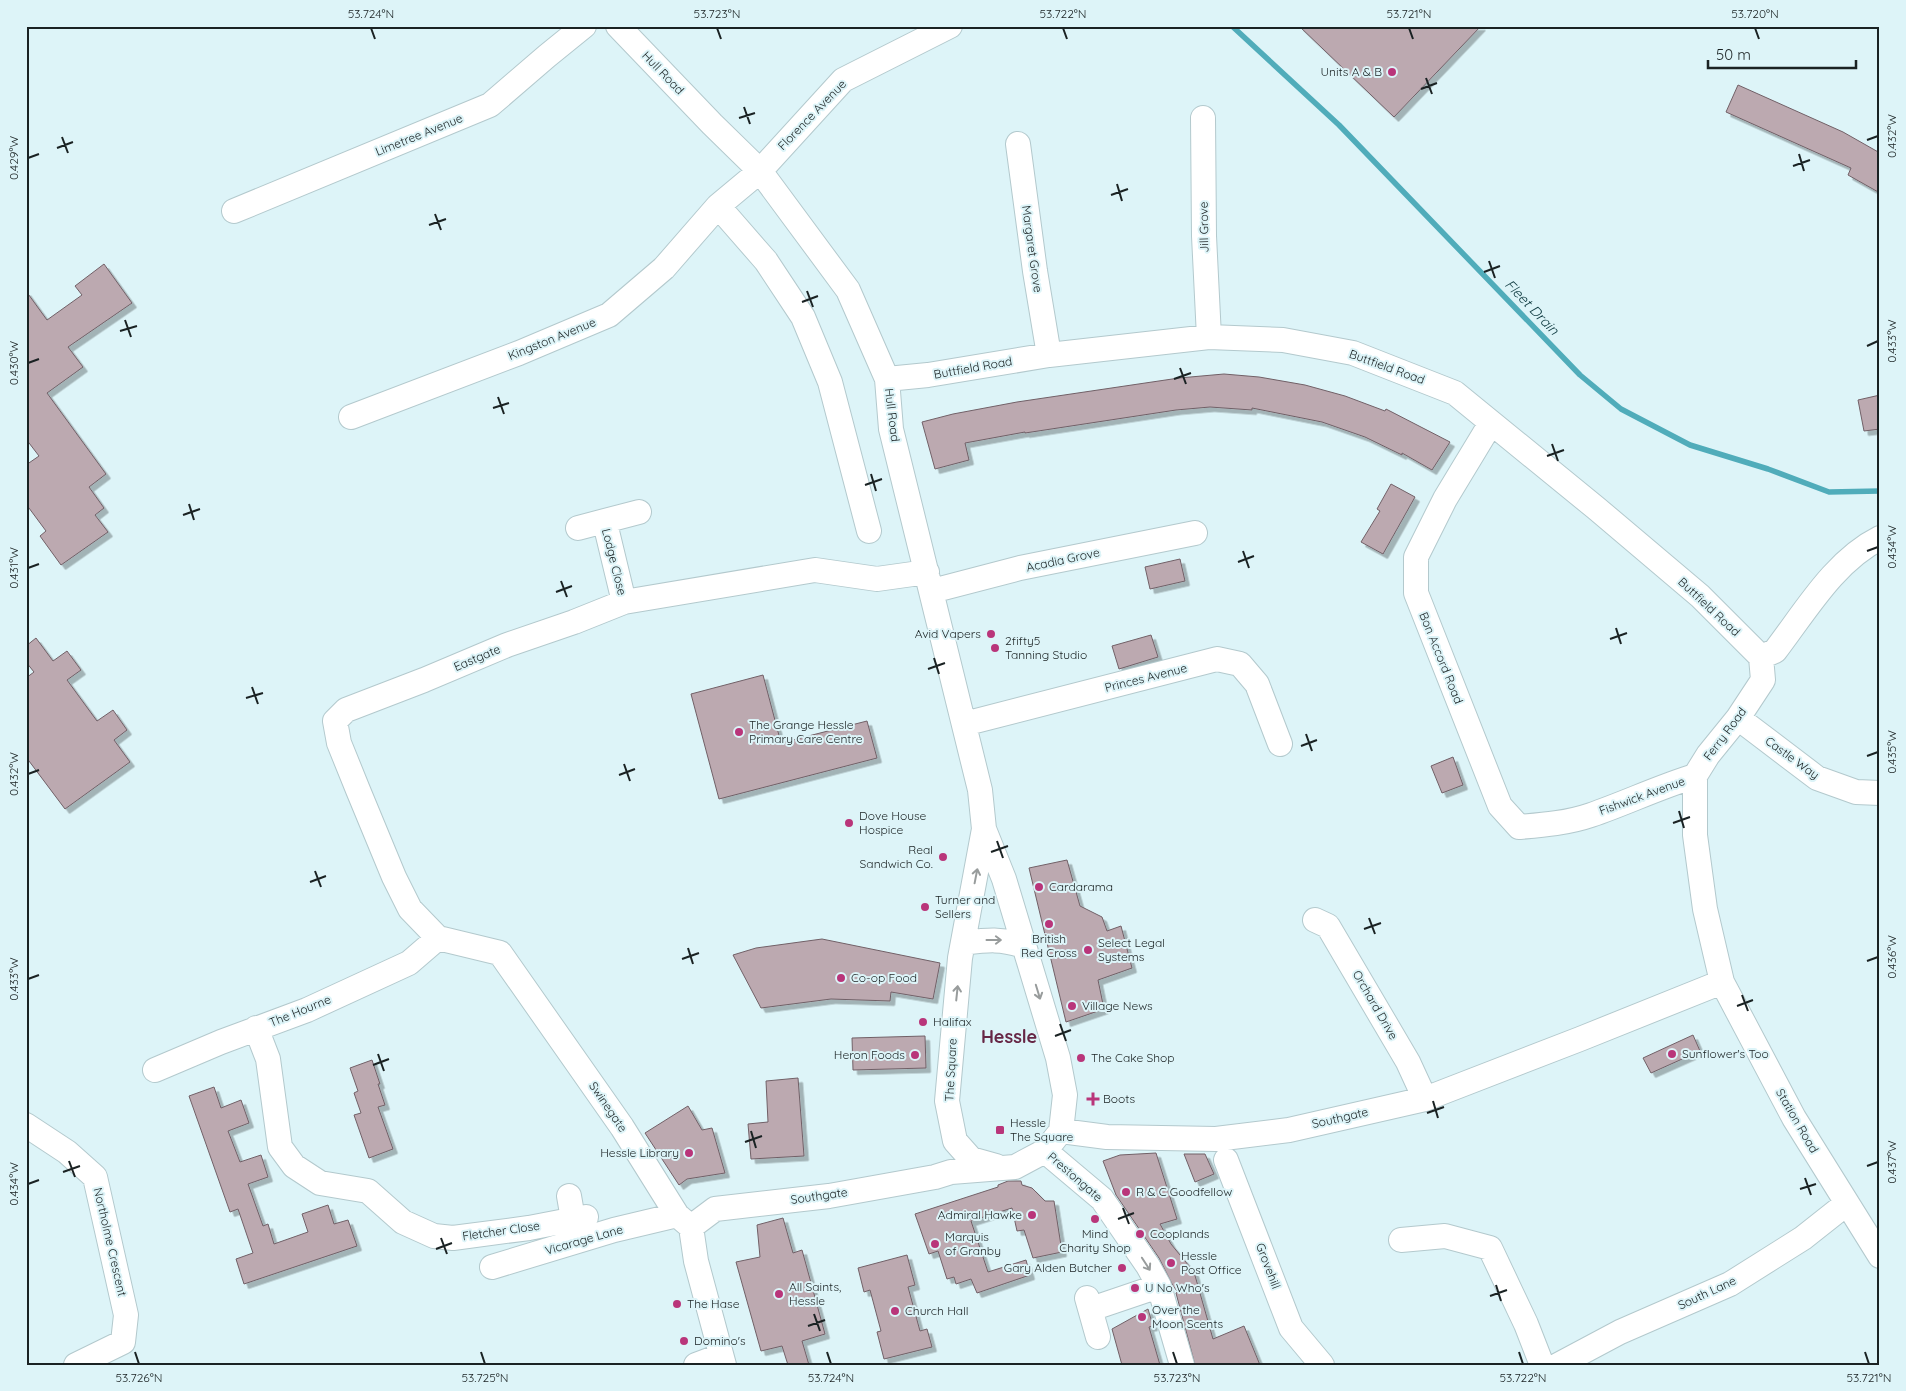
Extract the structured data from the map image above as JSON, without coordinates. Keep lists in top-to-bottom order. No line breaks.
{"streets":{"street":["Hull Road","Florence Avenue","Limetree Avenue","Jill Grove","Margaret Grove","Kingston Avenue","Buttfield Road","Acadia Grove","Lodge Close","Eastgate","Bon Accord Road","Princes Avenue","Ferry Road","Castle Way","Fishwick Avenue","Orchard Drive","The Hourne","The Square","Swinegate","Southgate","Station Road","Prestongate","Fletcher Close","Vicarage Lane","Northolme Crescent","Grovehill","South Lane"]},"crossings":[["Hull Road","Florence Avenue"],["Hull Road","Kingston Avenue"],["Hull Road","Buttfield Road"],["Hull Road","Acadia Grove"],["Hull Road","Eastgate"],["Hull Road","Princes Avenue"],["Hull Road","The Square"],["Florence Avenue","Kingston Avenue"],["Jill Grove","Buttfield Road"],["Margaret Grove","Buttfield Road"],["Buttfield Road","Bon Accord Road"],["Buttfield Road","Ferry Road"],["Acadia Grove","Eastgate"],["Lodge Close","Eastgate"],["Eastgate","The Hourne"],["Eastgate","Swinegate"],["Bon Accord Road","Fishwick Avenue"],["Ferry Road","Castle Way"],["Ferry Road","Fishwick Avenue"],["Orchard Drive","Southgate"],["The Hourne","Swinegate"],["The Hourne","Fletcher Close"],["Swinegate","Southgate"],["Swinegate","Vicarage Lane"],["Southgate","Station Road"],["Southgate","Prestongate"],["Southgate","Vicarage Lane"],["Station Road","South Lane"]],"one_way":["Prestongate"],"districts":["Hessle"],"water":["Fleet Drain"],"places":{"other":["Units A & B","Avid Vapers","2fifty5 Tanning Studio","The Grange Hessle Primary Care Centre","Dove House Hospice","Real Sandwich Co.","Cardarama","Turner and Sellers","British Red Cross","Select Legal Systems","Co-op Food","Village News","Halifax","Sunflower's Too","Heron Foods","The Cake Shop","Hessle Library","R & C Goodfellow","Admiral Hawke","Mind Charity Shop","Cooplands","Marquis of Granby","Hessle Post Office","Gary Alden Butcher","U No Who's","All Saints, Hessle","The Hase","Church Hall","Over the Moon Scents","Domino's"],"health":["Boots"],"transit":["Hessle The Square"]},"scale_bar":"50 m","coordinates":["53.724°N","53.723°N","53.722°N","53.721°N","53.720°N","0.432°W","0.429°W","0.433°W","0.430°W","0.434°W","0.431°W","0.435°W","0.436°W","0.437°W","53.726°N","53.725°N"]}
